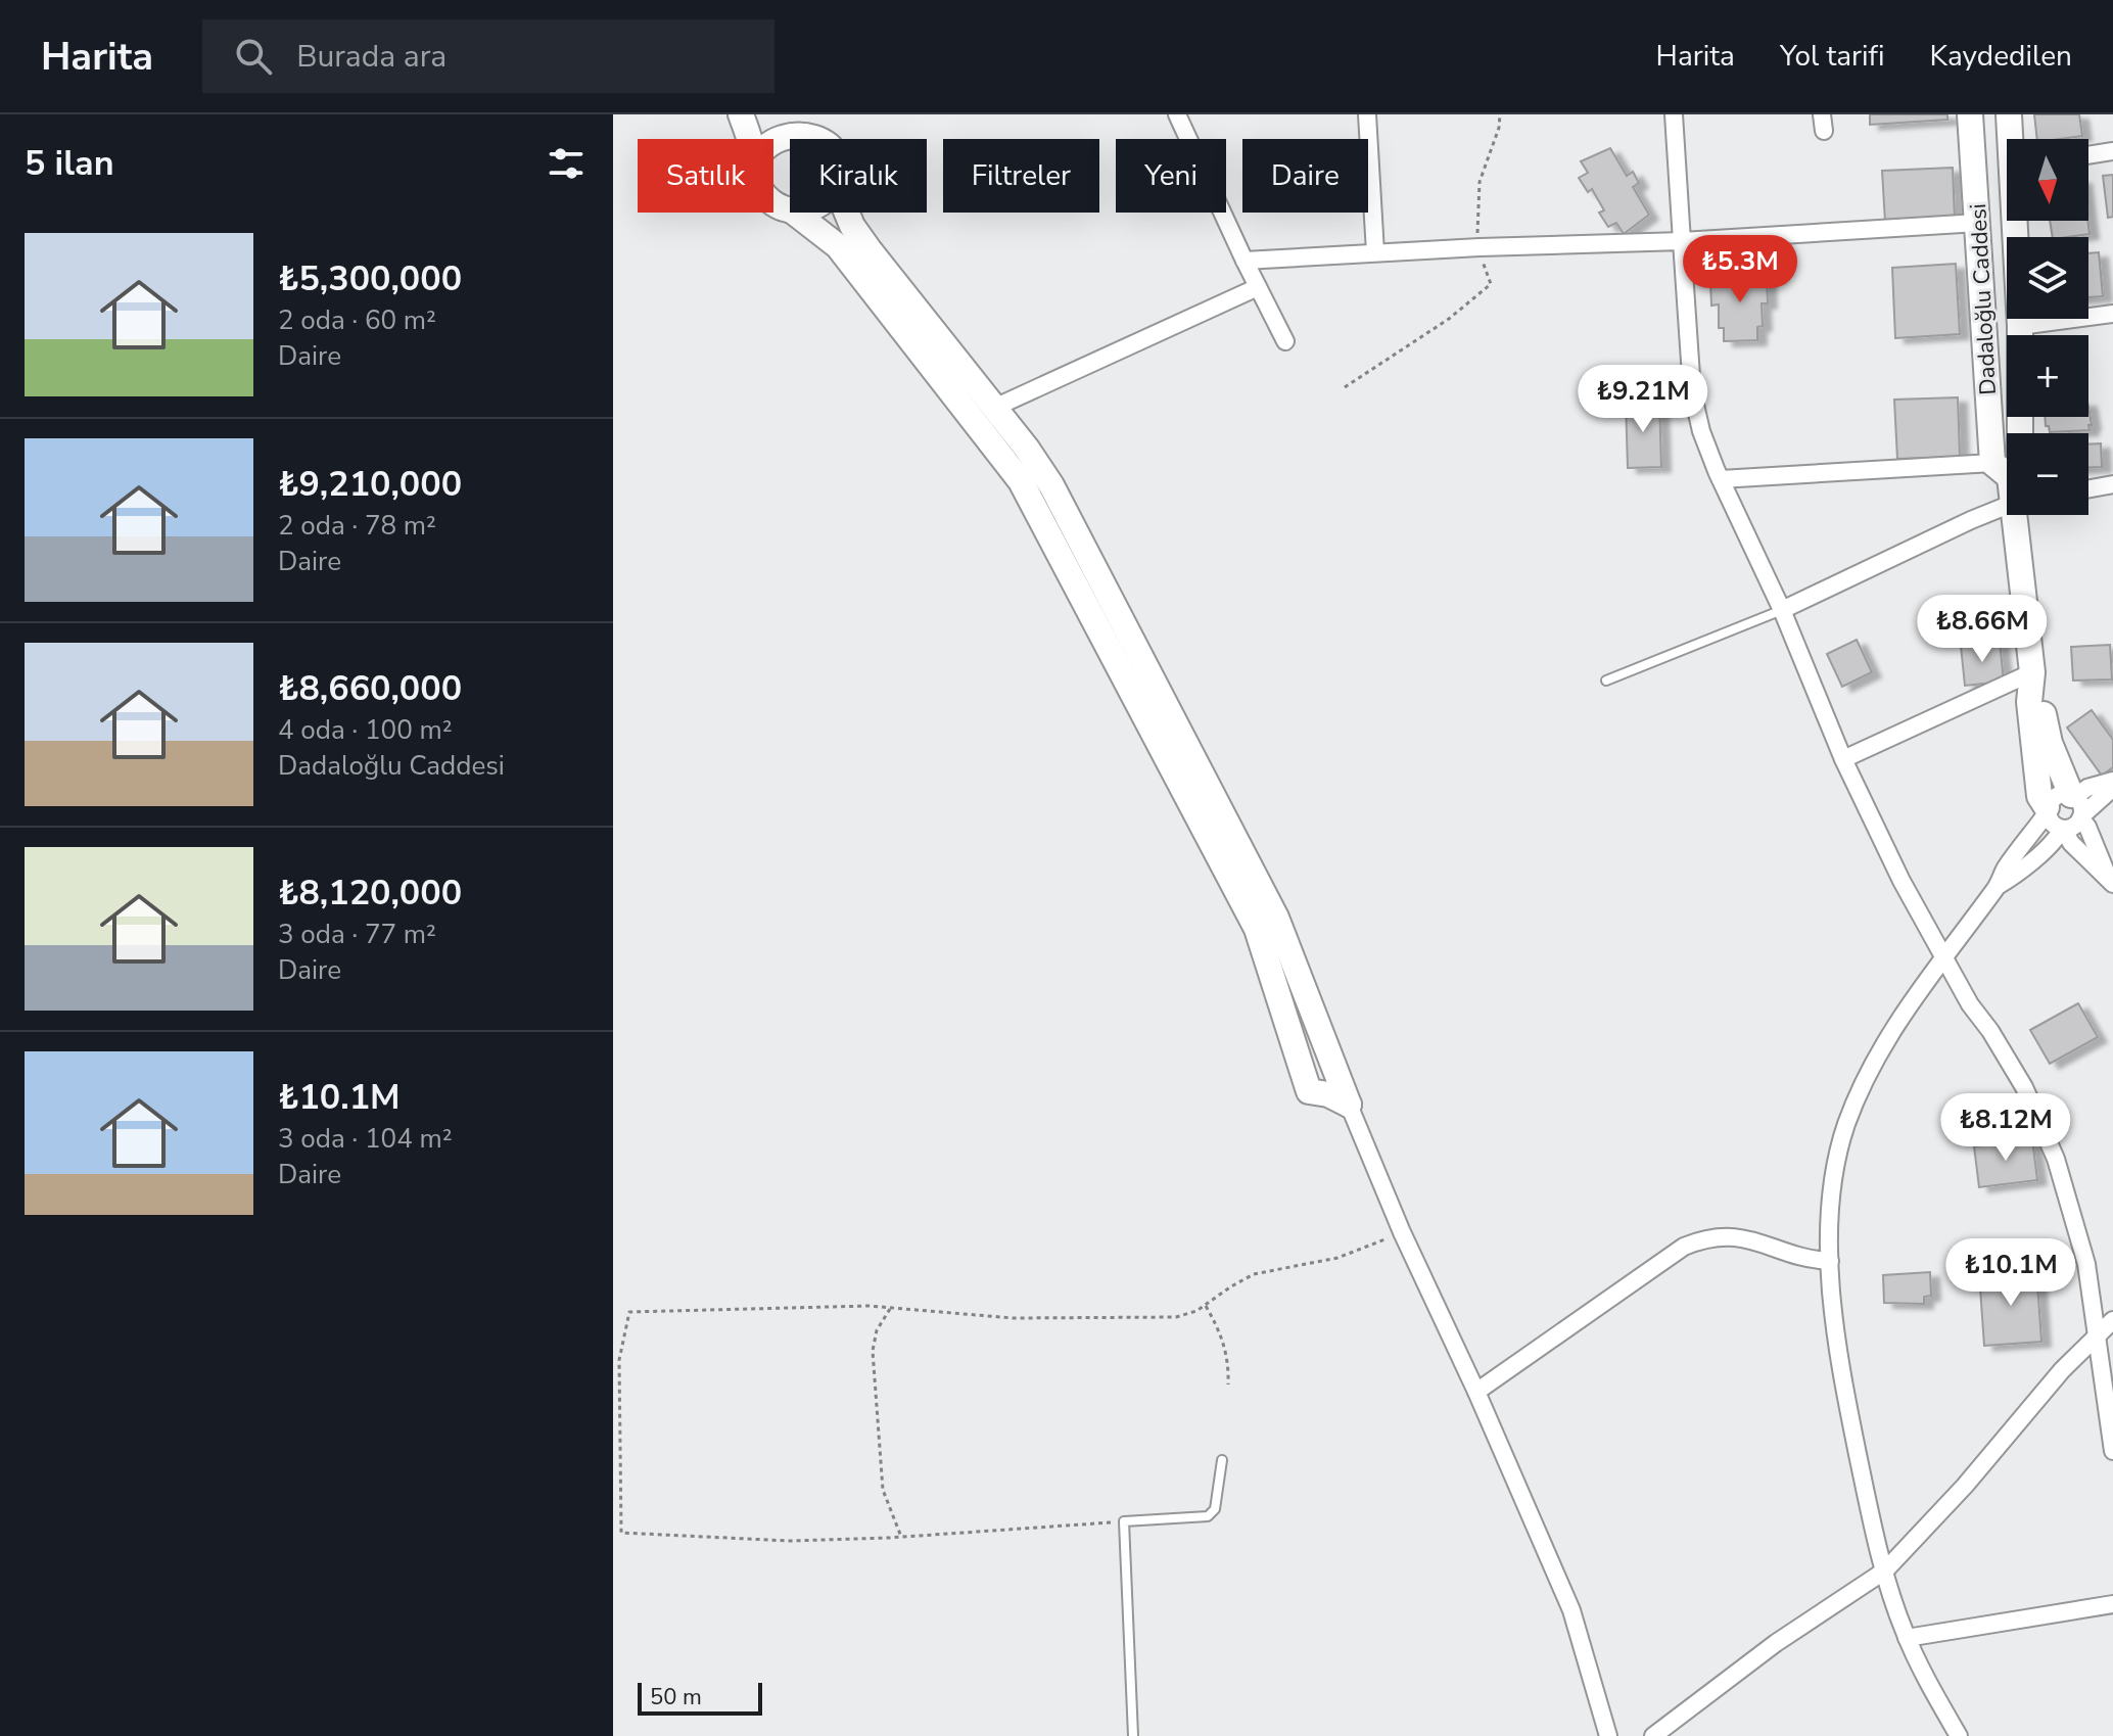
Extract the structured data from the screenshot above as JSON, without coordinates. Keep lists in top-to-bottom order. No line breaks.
{"streets":{"street":["Dadaloğlu Caddesi"]},"scale_bar":"50 m","north":"bottom","page":{"header":"Harita","search":"Burada ara","nav":["Harita","Yol tarifi","Kaydedilen"],"heading":"5 ilan","map_buttons":["+","−"],"chip":["Satılık","Kiralık","Filtreler","Yeni","Daire"],"list":[{"name":"₺5,300,000","note":"2 oda · 60 m² · Daire"},{"name":"₺9,210,000","note":"2 oda · 78 m² · Daire"},{"name":"₺8,660,000","note":"4 oda · 100 m² · Dadaloğlu Caddesi"},{"name":"₺8,120,000","note":"3 oda · 77 m² · Daire"},{"name":"₺10.1M","note":"3 oda · 104 m² · Daire"}],"price":["₺5.3M","₺9.21M","₺8.66M","₺8.12M","₺10.1M"],"scale":"50 m"}}
